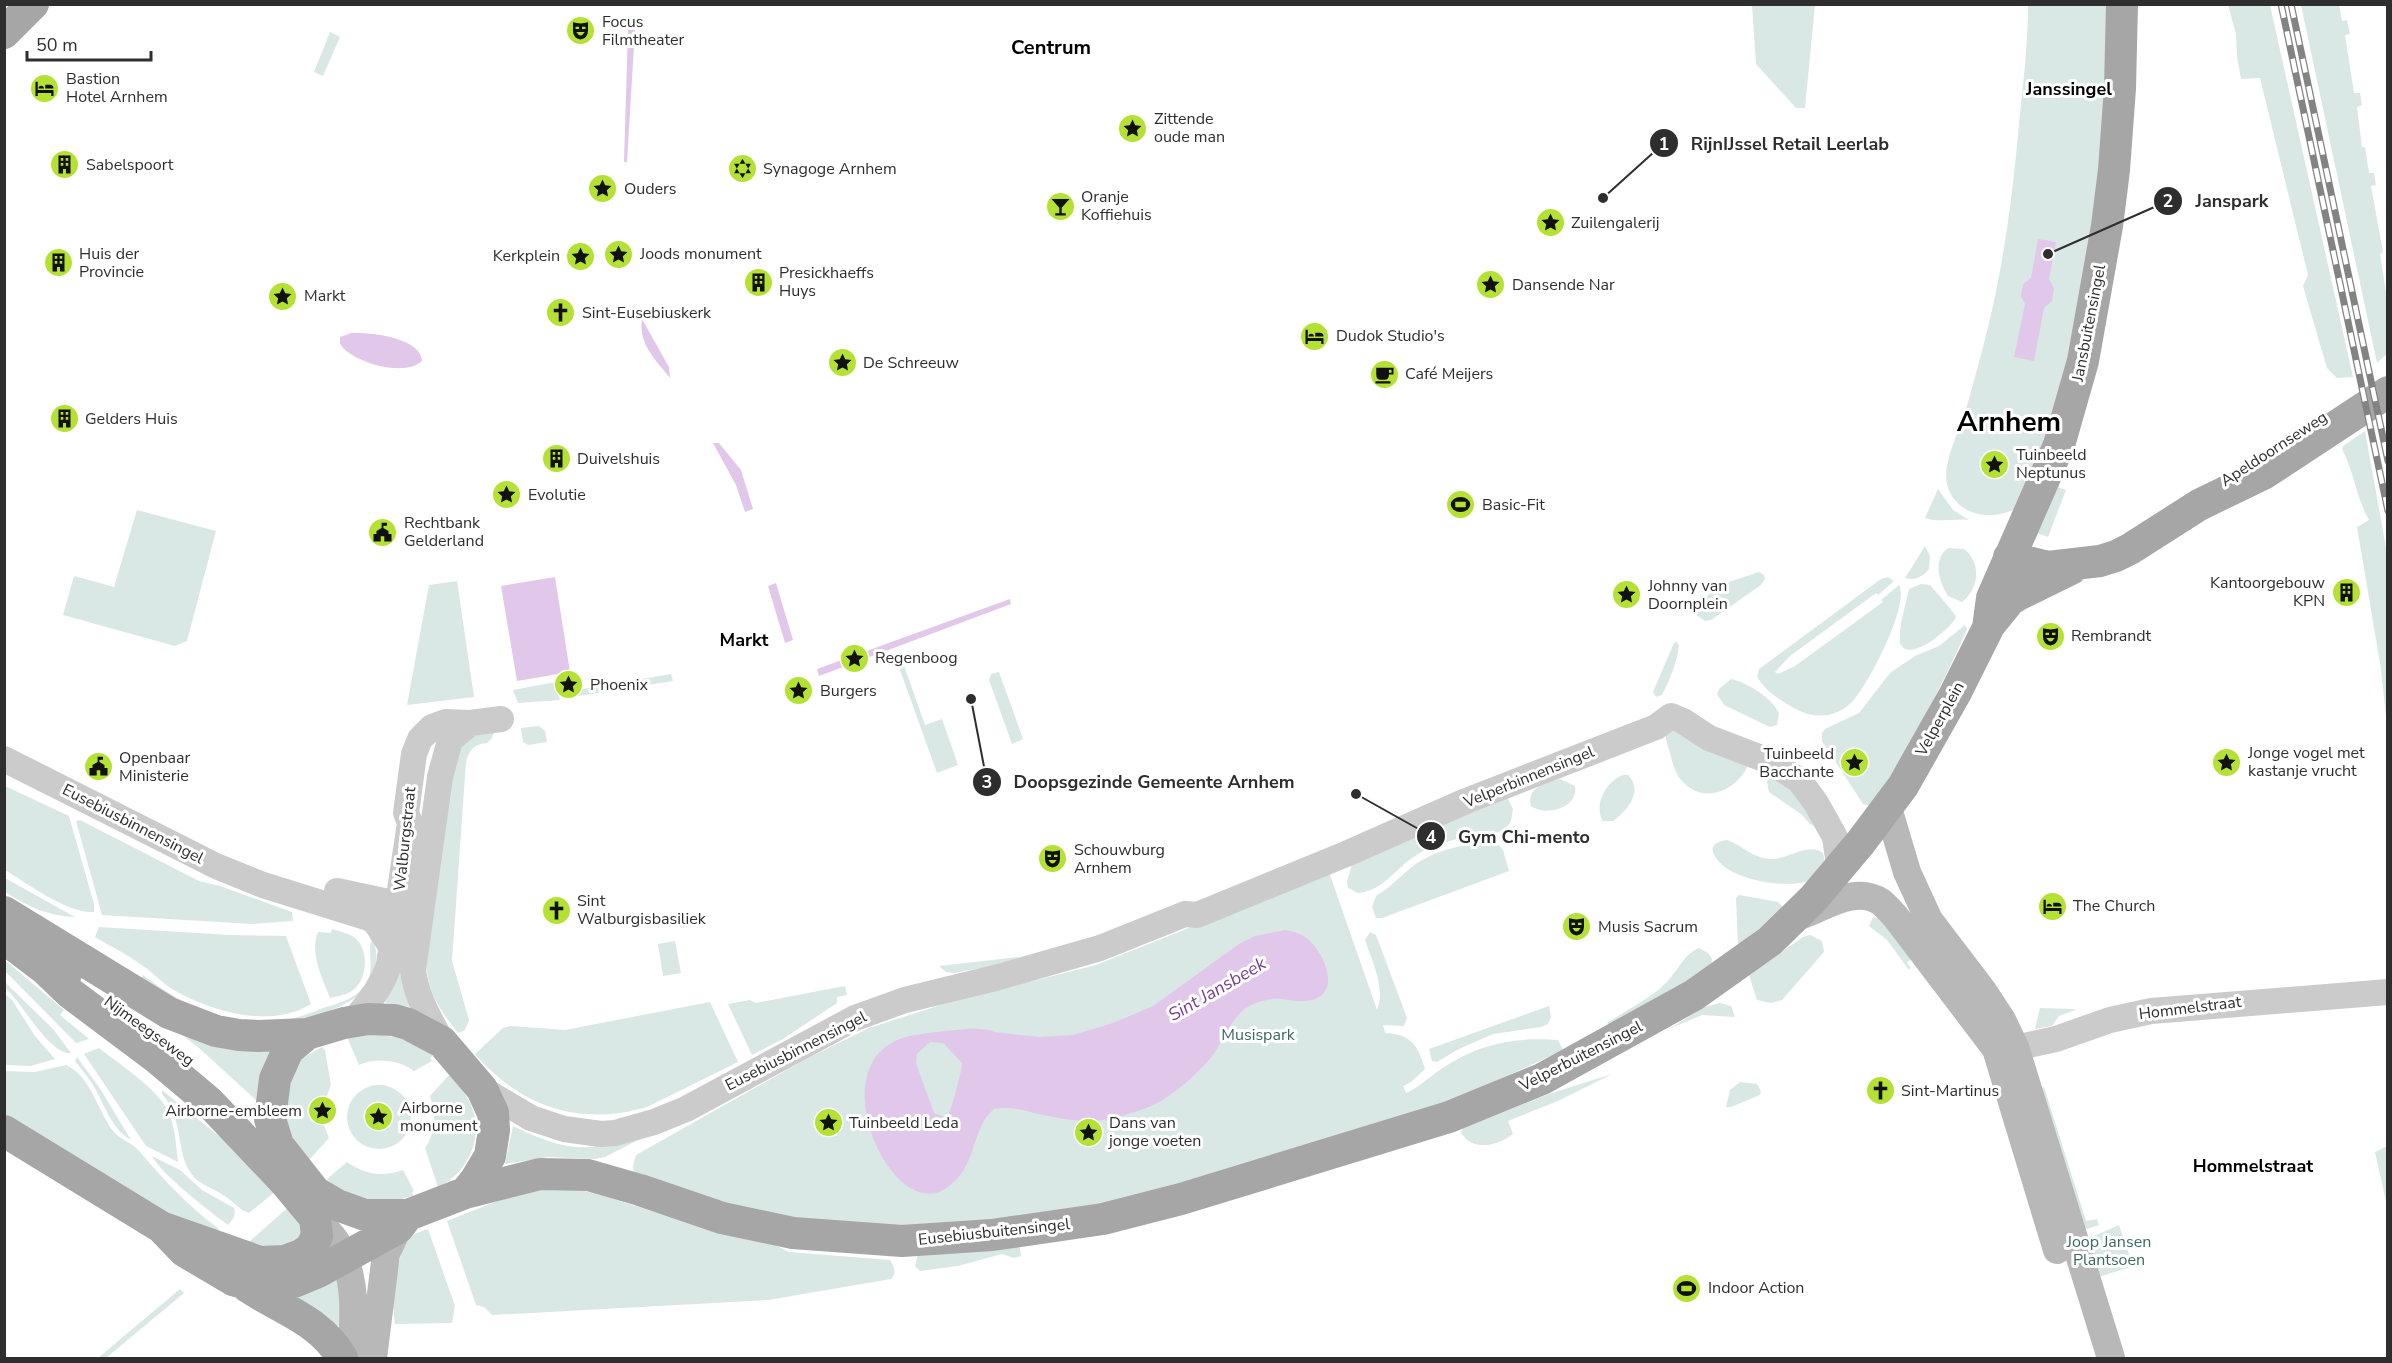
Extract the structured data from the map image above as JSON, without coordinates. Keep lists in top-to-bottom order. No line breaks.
{"streets":{"main road":["Jansbuitensingel","Apeldoornseweg","Velperplein","Nijmeegseweg","Velperbuitensingel","Eusebiusbuitensingel"],"street":["Velperbinnensingel","Eusebiusbinnensingel","Walburgstraat","Hommelstraat"]},"crossings":[["Jansbuitensingel","Velperplein"],["Velperplein","Velperbinnensingel"],["Velperplein","Velperbuitensingel"],["Velperbinnensingel","Eusebiusbinnensingel"],["Eusebiusbinnensingel","Walburgstraat"],["Eusebiusbinnensingel","Nijmeegseweg"],["Eusebiusbinnensingel","Eusebiusbuitensingel"],["Walburgstraat","Nijmeegseweg"],["Walburgstraat","Eusebiusbuitensingel"],["Nijmeegseweg","Eusebiusbuitensingel"],["Velperbuitensingel","Eusebiusbuitensingel"]],"districts":["Centrum","Janssingel","Arnhem","Markt","Hommelstraat"],"water":["Sint Jansbeek"],"parks":["Musispark","Joop Jansen Plantsoen"],"places":{"theatre":["Focus Filmtheater","Rembrandt","Schouwburg Arnhem","Musis Sacrum"],"hotel":["Bastion Hotel Arnhem","Dudok Studio's","The Church"],"place":["Zittende oude man","Ouders","Zuilengalerij","Joods monument","Kerkplein","Dansende Nar","Markt","De Schreeuw","Tuinbeeld Neptunus","Evolutie","Johnny van Doornplein","Regenboog","Phoenix","Burgers","Jonge vogel met kastanje vrucht","Tuinbeeld Bacchante","Airborne-embleem","Airborne monument","Tuinbeeld Leda","Dans van jonge voeten"],"building":["Sabelspoort","Huis der Provincie","Presickhaeffs Huys","Gelders Huis","Duivelshuis","Kantoorgebouw KPN"],"synagogue":["Synagoge Arnhem"],"other":["RijnIJssel Retail Leerlab","Janspark","Doopsgezinde Gemeente Arnhem","Gym Chi-mento"],"bar":["Oranje Koffiehuis"],"church":["Sint-Eusebiuskerk","Sint Walburgisbasiliek","Sint-Martinus"],"cafe":["Café Meijers"],"sports":["Basic-Fit","Indoor Action"],"public building":["Rechtbank Gelderland","Openbaar Ministerie"]},"scale_bar":"50 m"}
